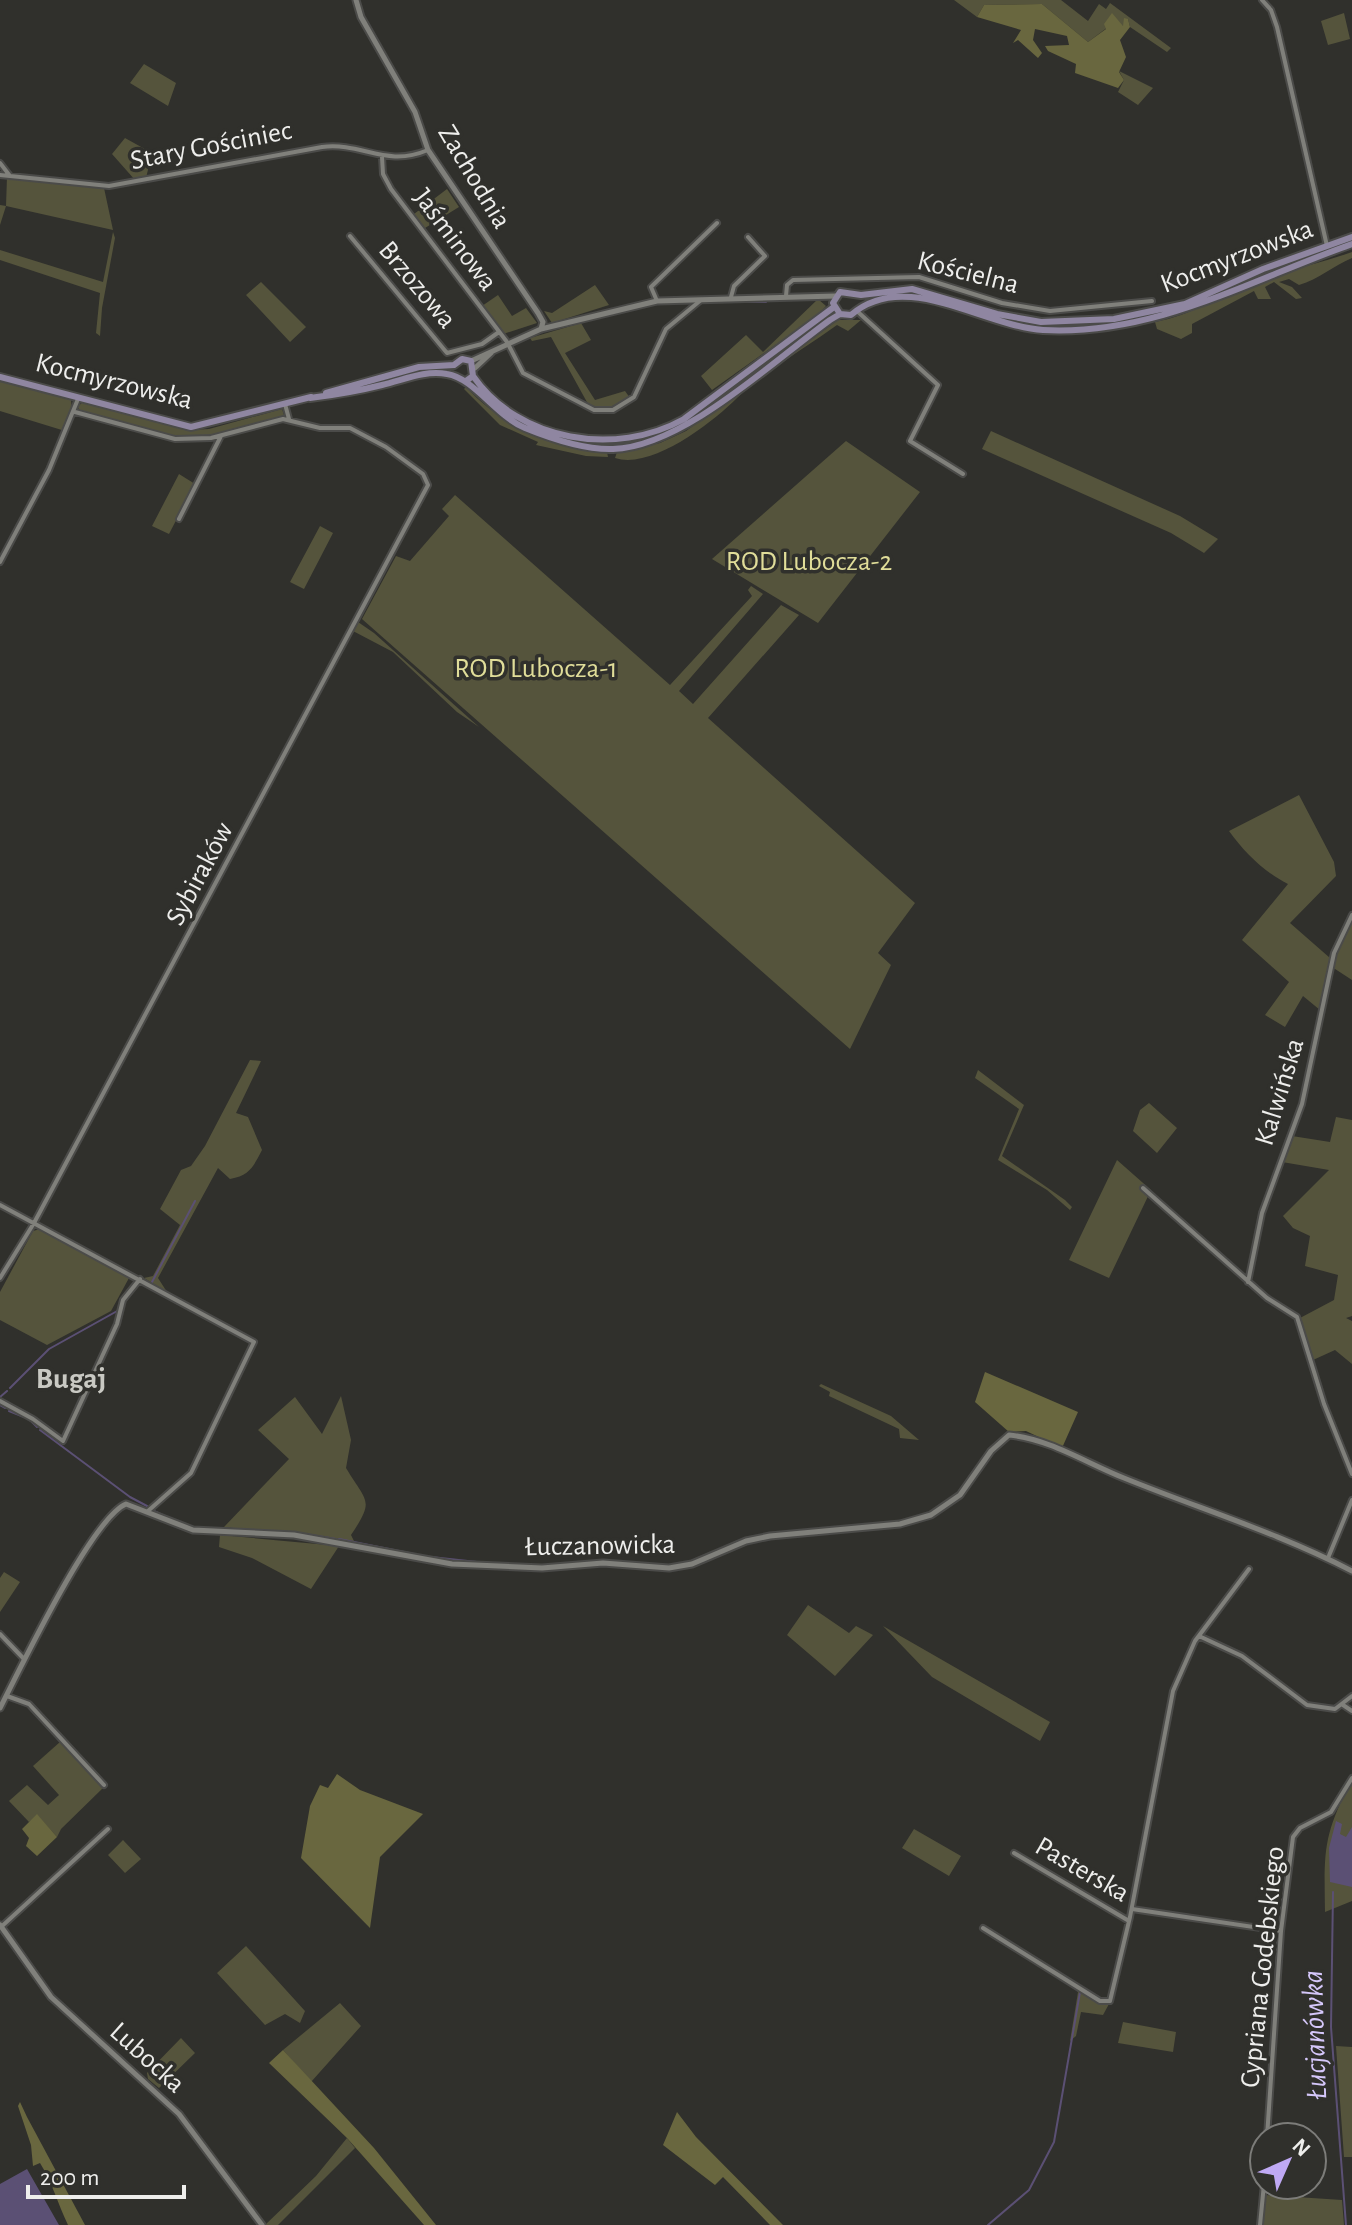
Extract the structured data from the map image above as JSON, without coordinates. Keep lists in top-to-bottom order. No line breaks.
{"streets":{"main road":["Kocmyrzowska"],"street":["Stary Gościniec","Zachodnia","Jaśminowa","Kościelna","Brzozowa","Sybiraków","Kalwińska","Łuczanowicka","Pasterska","Cypriana Godebskiego","Lubocka"]},"crossings":[["Stary Gościniec","Zachodnia"],["Stary Gościniec","Jaśminowa"],["Jaśminowa","Brzozowa"]],"districts":["Bugaj"],"water":["Łucjanówka"],"parks":["ROD Lubocza-2","ROD Lubocza-1"],"scale_bar":"200 m","north":"top right"}
